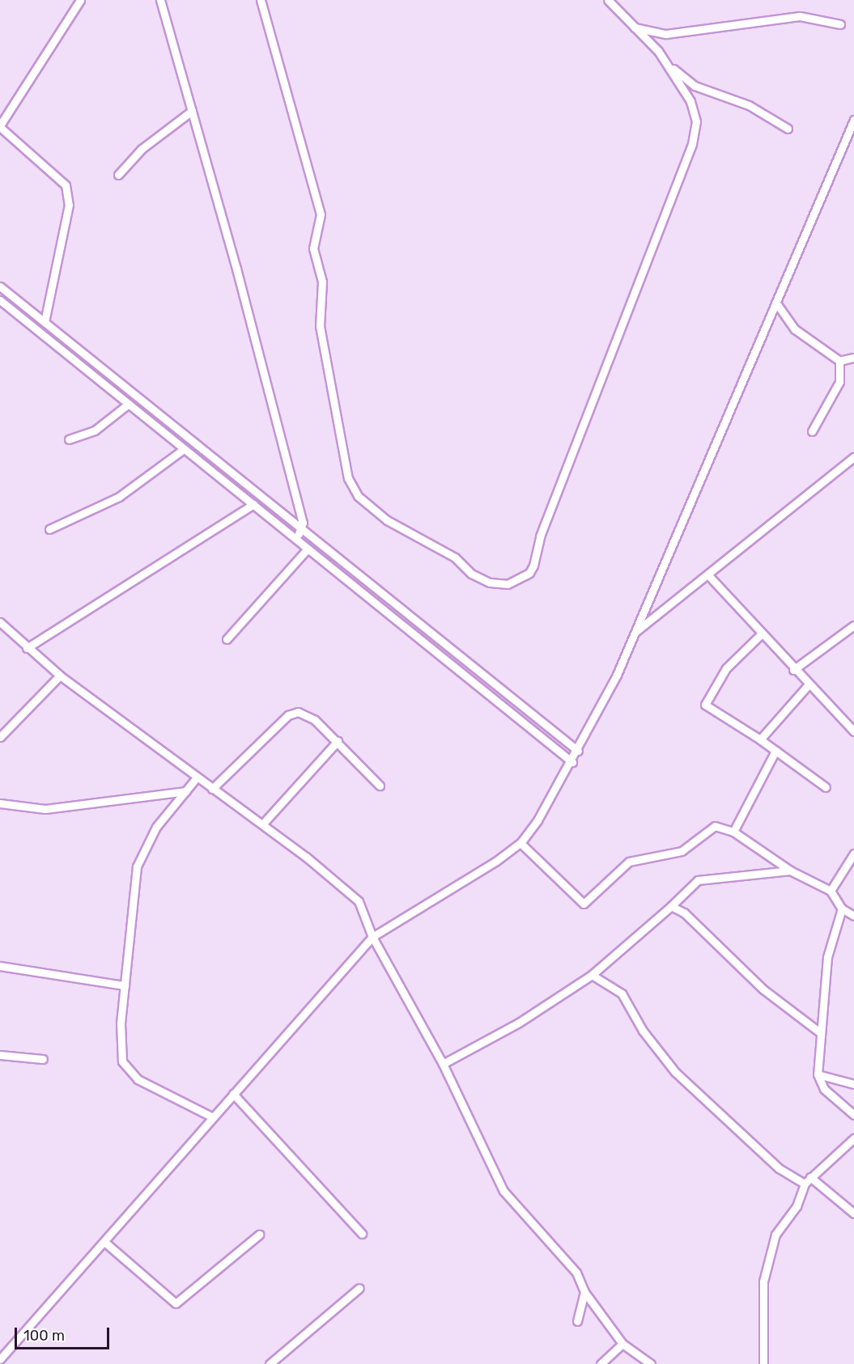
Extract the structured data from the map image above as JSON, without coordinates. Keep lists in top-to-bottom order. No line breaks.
{"scale_bar":"100 m"}
